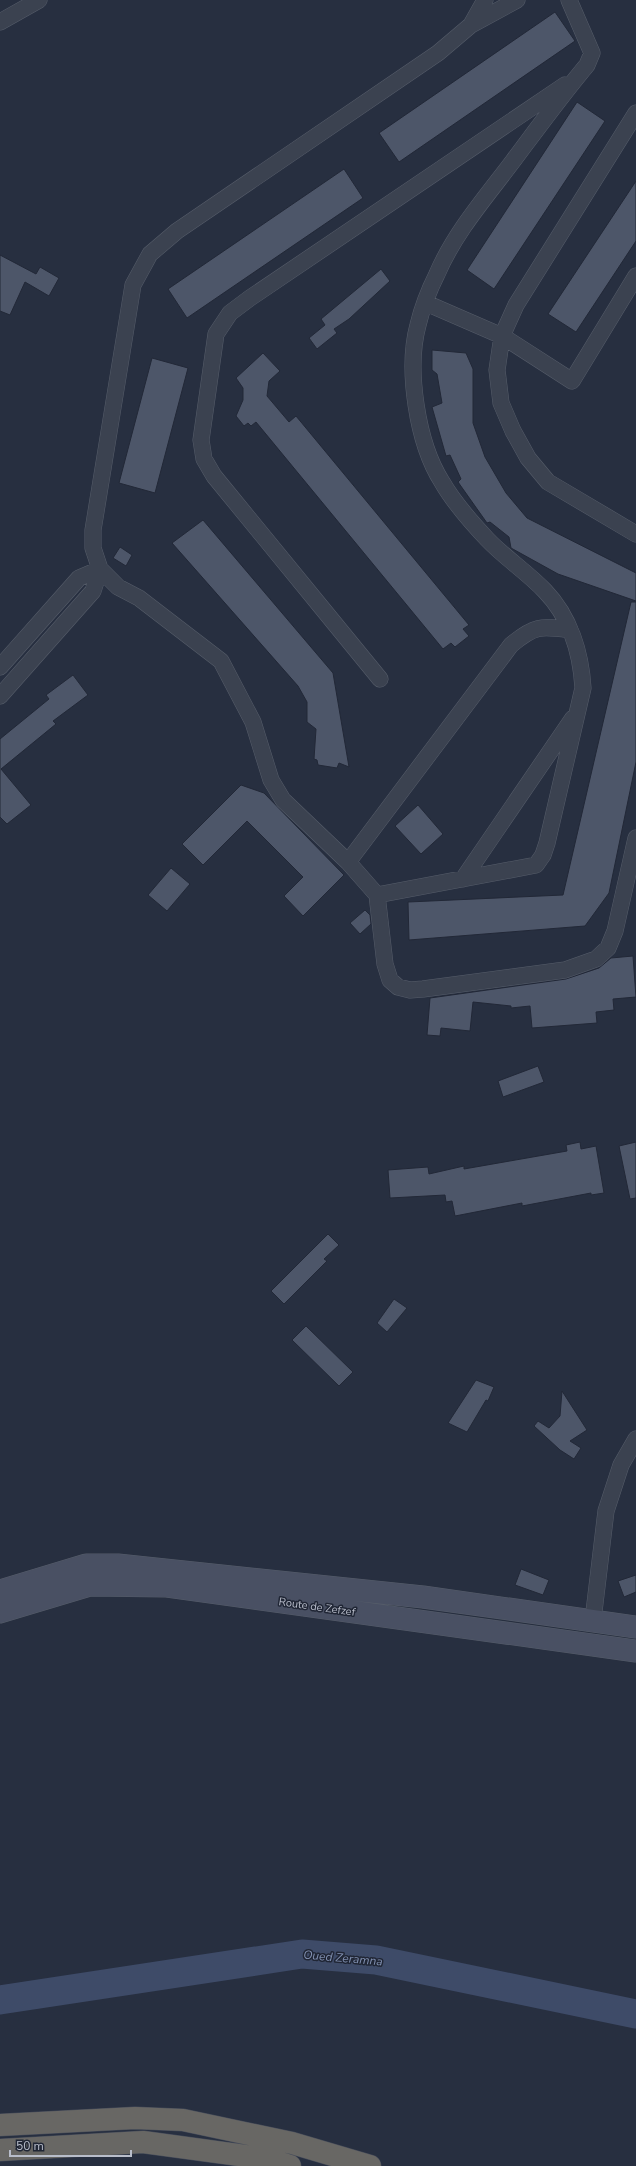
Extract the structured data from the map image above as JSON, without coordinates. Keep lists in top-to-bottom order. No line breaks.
{"streets":{"main road":["Route de Zefzef"]},"water":["Oued Zeramna"],"scale_bar":"50 m"}
